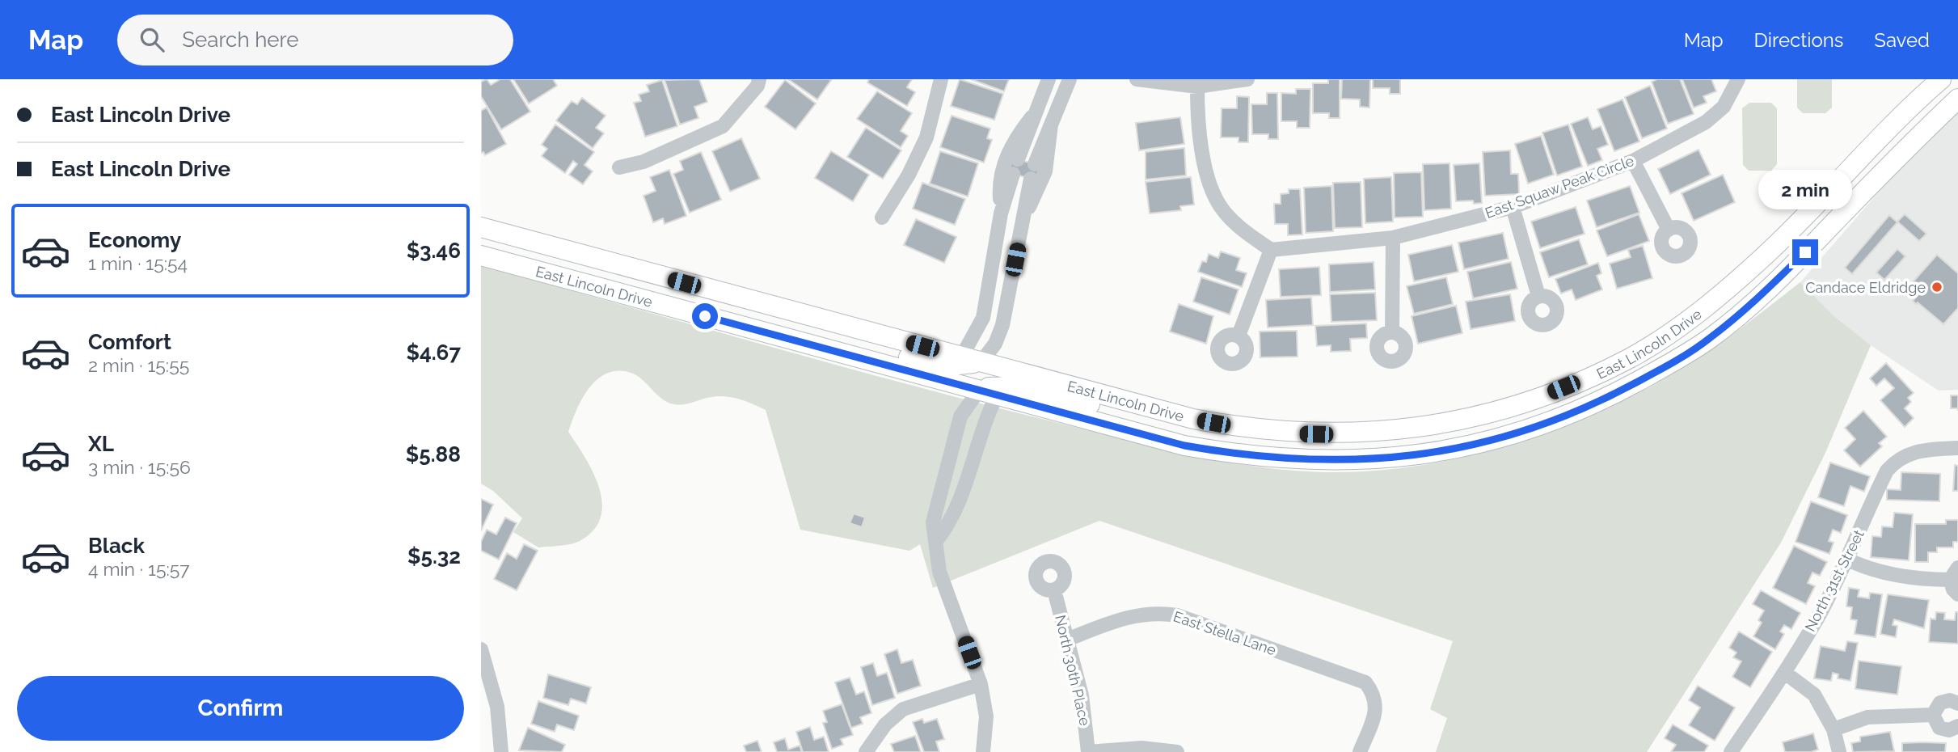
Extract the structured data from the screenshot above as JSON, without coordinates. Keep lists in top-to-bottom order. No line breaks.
{"streets":{"main road":["East Lincoln Drive"],"street":["East Squaw Peak Circle","North 31st Street","East Stella Lane","North 30th Place"]},"crossings":[["East Stella Lane","North 30th Place"]],"places":["Candace Eldridge"],"page":{"header":"Map","search":"Search here","nav":["Map","Directions","Saved"],"banner":["East Lincoln Drive","East Lincoln Drive"],"bubble":"2 min","list":[{"name":"Economy","note":"1 min · 15:54","value":"$3.46"},{"name":"Comfort","note":"2 min · 15:55","value":"$4.67"},{"name":"XL","note":"3 min · 15:56","value":"$5.88"},{"name":"Black","note":"4 min · 15:57","value":"$5.32"}],"buttons":"Confirm"}}
